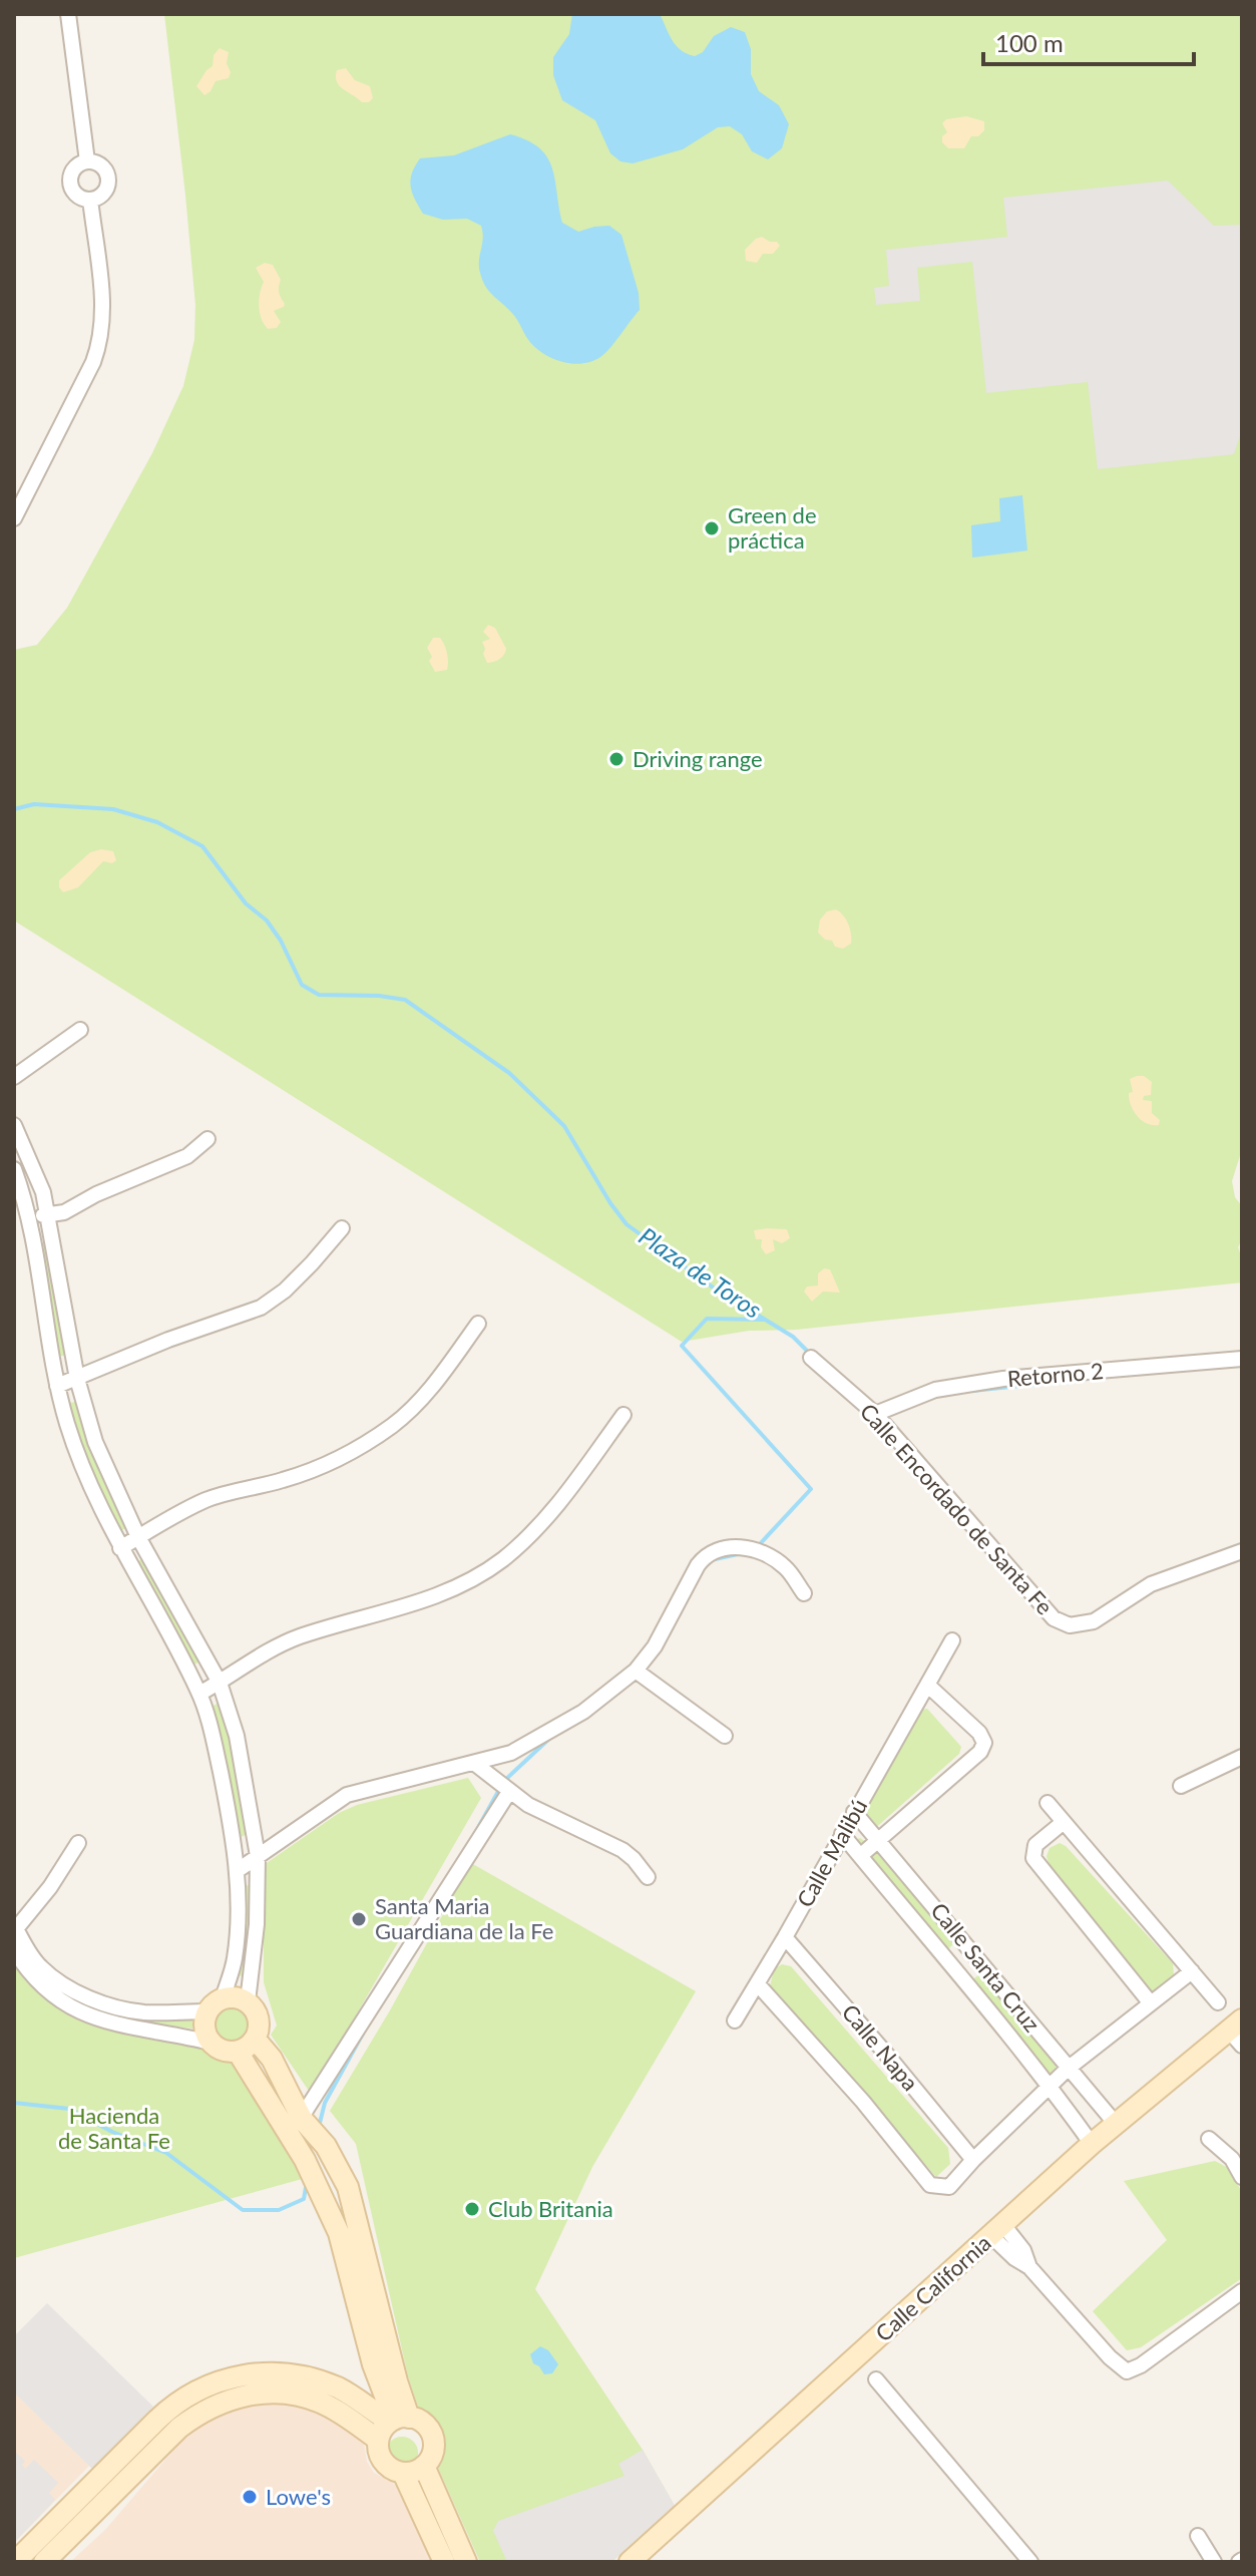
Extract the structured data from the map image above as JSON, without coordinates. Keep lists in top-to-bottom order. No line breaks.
{"streets":{"street":["Retorno 2","Calle Encordado de Santa Fe","Calle Malibú","Calle Santa Cruz","Calle Napa","Calle California"]},"crossings":[["Retorno 2","Calle Encordado de Santa Fe"],["Calle Malibú","Calle Santa Cruz"],["Calle Malibú","Calle Napa"],["Calle Santa Cruz","Calle California"]],"water":["Plaza de Toros"],"parks":["Hacienda de Santa Fe"],"places":["Green de práctica","Driving range","Santa Maria Guardiana de la Fe","Club Britania","Lowe's"],"scale_bar":"100 m"}
